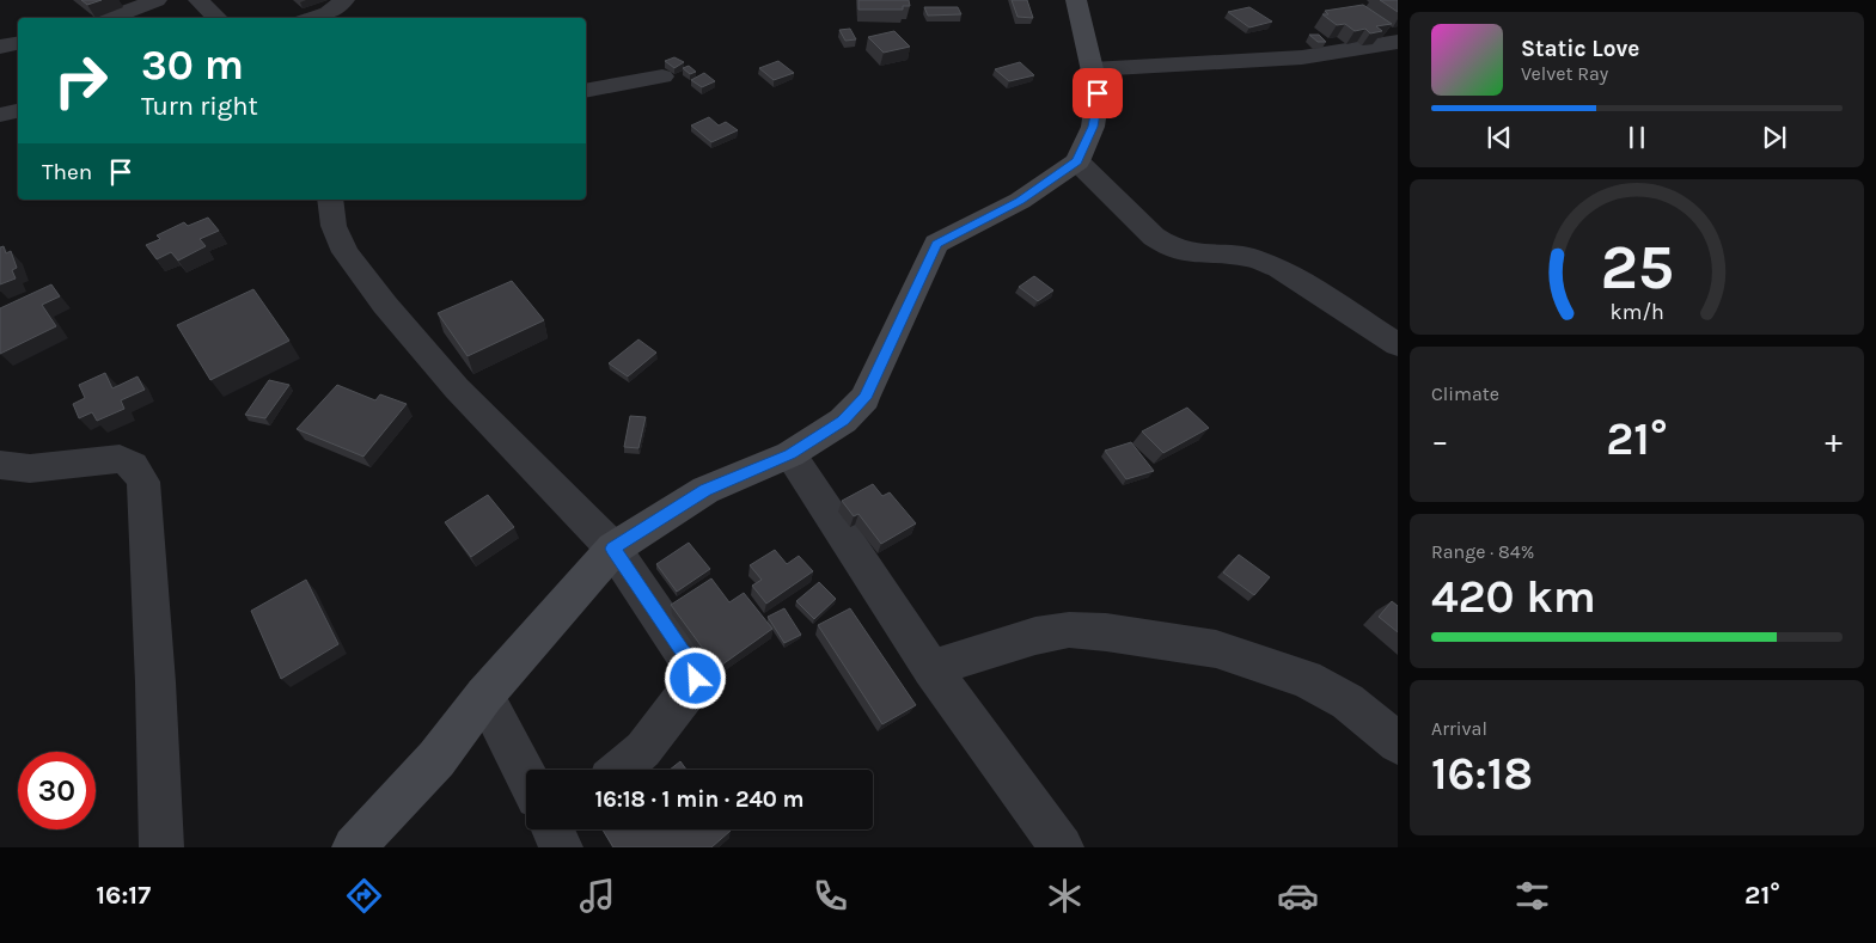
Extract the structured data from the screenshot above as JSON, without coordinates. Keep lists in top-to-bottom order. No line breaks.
{"page":{"turn":["30 m","Turn right"],"song":["Static Love","Velvet Ray"],"then":"Then","tile":["Climate",["Range · 84%","420 km"],["Arrival","16:18"]],"heat":["−","21°","+"],"limit":"30","trip":"16:18 · 1 min · 240 m","tabs":["16:17","21°"],"gauge":["25","km/h"]}}
